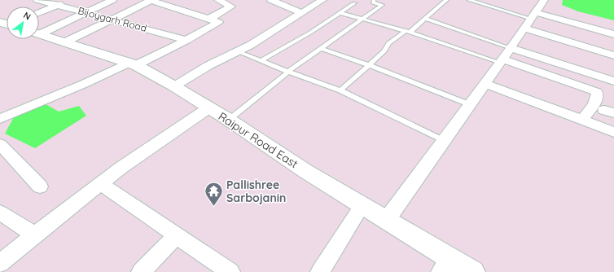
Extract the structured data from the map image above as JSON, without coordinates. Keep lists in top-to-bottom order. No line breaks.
{"streets":{"street":["Bijoygarh Road","Raipur Road East"]},"places":{"temple":["Pallishree Sarbojanin"]},"north":"top right"}
